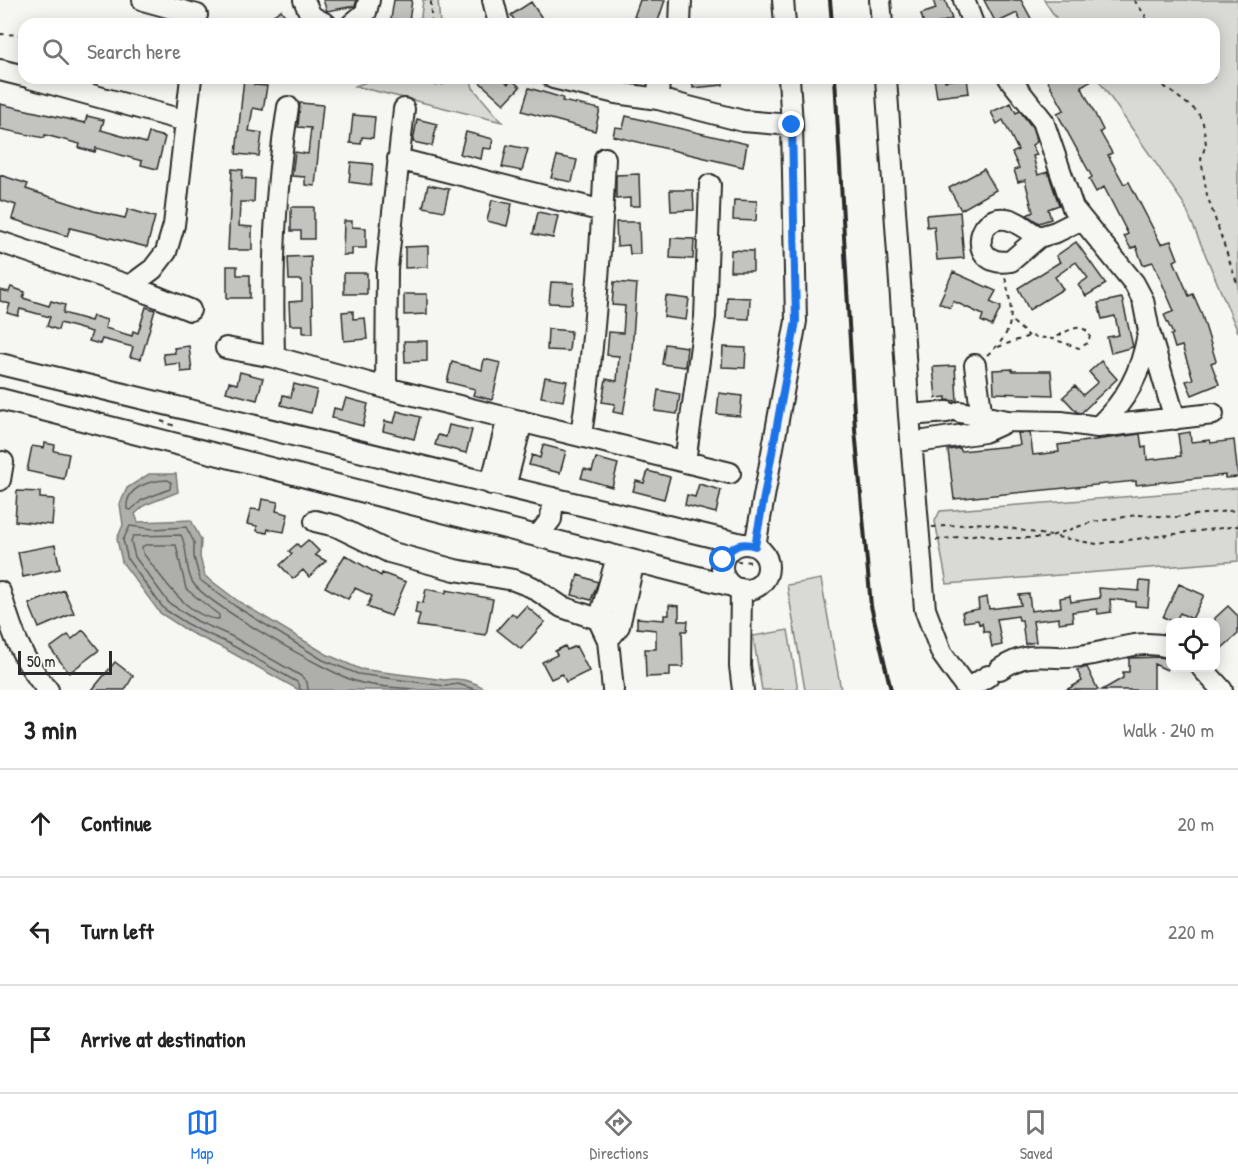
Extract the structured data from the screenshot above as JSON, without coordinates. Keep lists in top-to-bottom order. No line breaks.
{"scale_bar":"50 m","page":{"search":"Search here","scale":"50 m","heading":["3 min","Walk · 240 m"],"list":[["Continue","20 m"],["Turn left","220 m"],"Arrive at destination"],"nav":["Map","Directions","Saved"]}}
